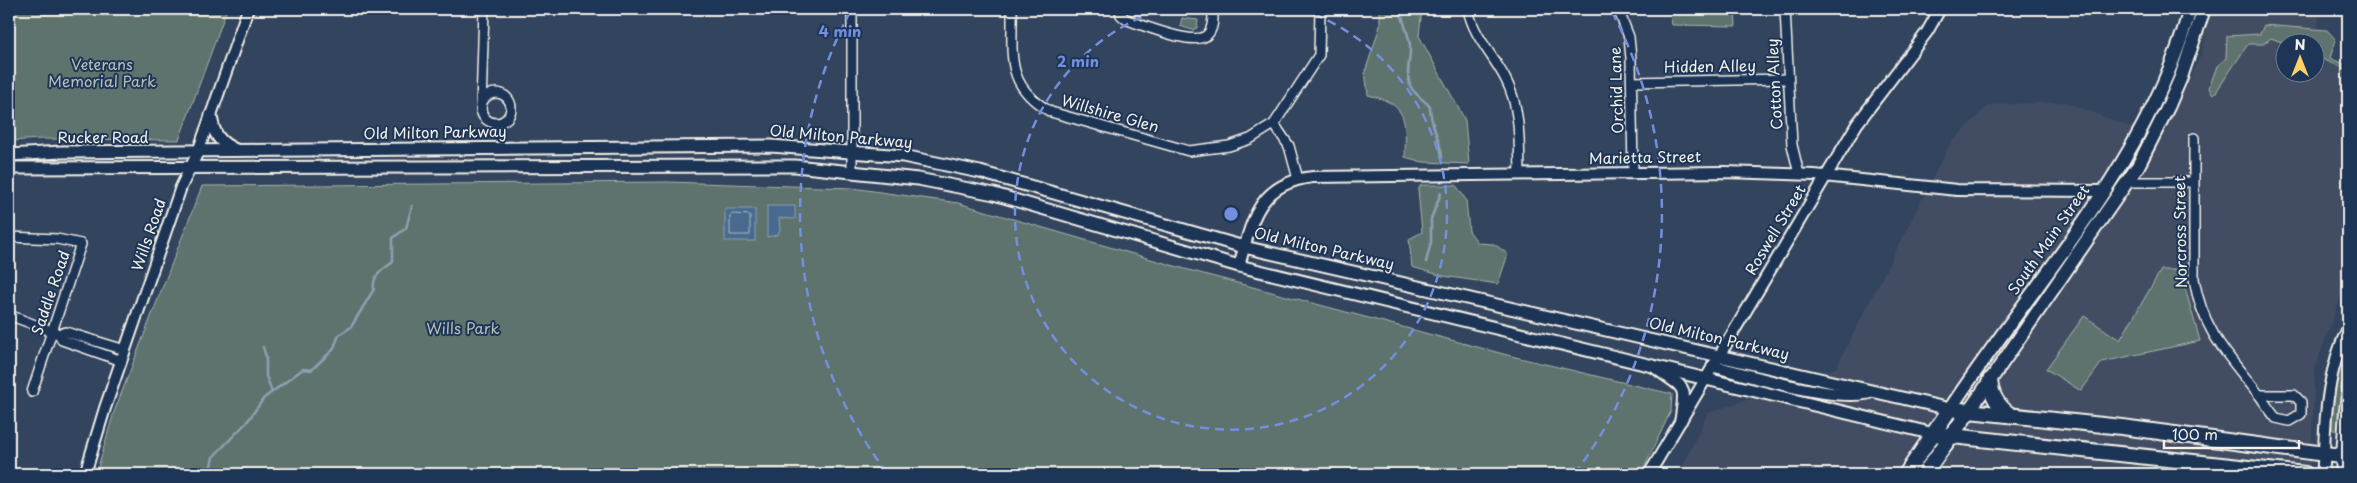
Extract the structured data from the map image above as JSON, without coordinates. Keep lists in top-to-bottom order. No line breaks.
{"streets":{"highway":["Old Milton Parkway","South Main Street"],"main road":["Rucker Road"],"street":["Hidden Alley","Cotton Alley","Orchid Lane","Willshire Glen","Marietta Street","Roswell Street","Norcross Street","Wills Road","Saddle Road"]},"crossings":[["Hidden Alley","Cotton Alley"],["Hidden Alley","Orchid Lane"],["Cotton Alley","Marietta Street"],["Orchid Lane","Marietta Street"],["Old Milton Parkway","Rucker Road"],["Old Milton Parkway","Marietta Street"],["Old Milton Parkway","Roswell Street"],["Old Milton Parkway","Wills Road"],["Old Milton Parkway","South Main Street"],["Rucker Road","Wills Road"],["Marietta Street","Roswell Street"],["Marietta Street","South Main Street"]],"parks":["Veterans Memorial Park","Wills Park"],"scale_bar":"100 m","north":"top","rings":["4 min","2 min"]}
